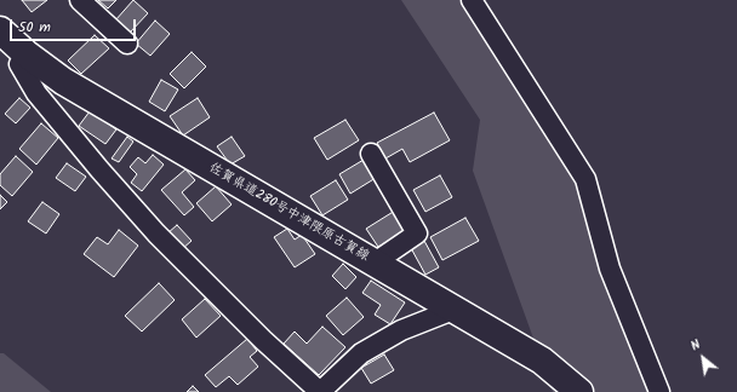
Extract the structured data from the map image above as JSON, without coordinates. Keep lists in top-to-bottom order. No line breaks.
{"streets":{"main road":["佐賀県道280号中津隈原古賀線"]},"scale_bar":"50 m","north":"top left"}
